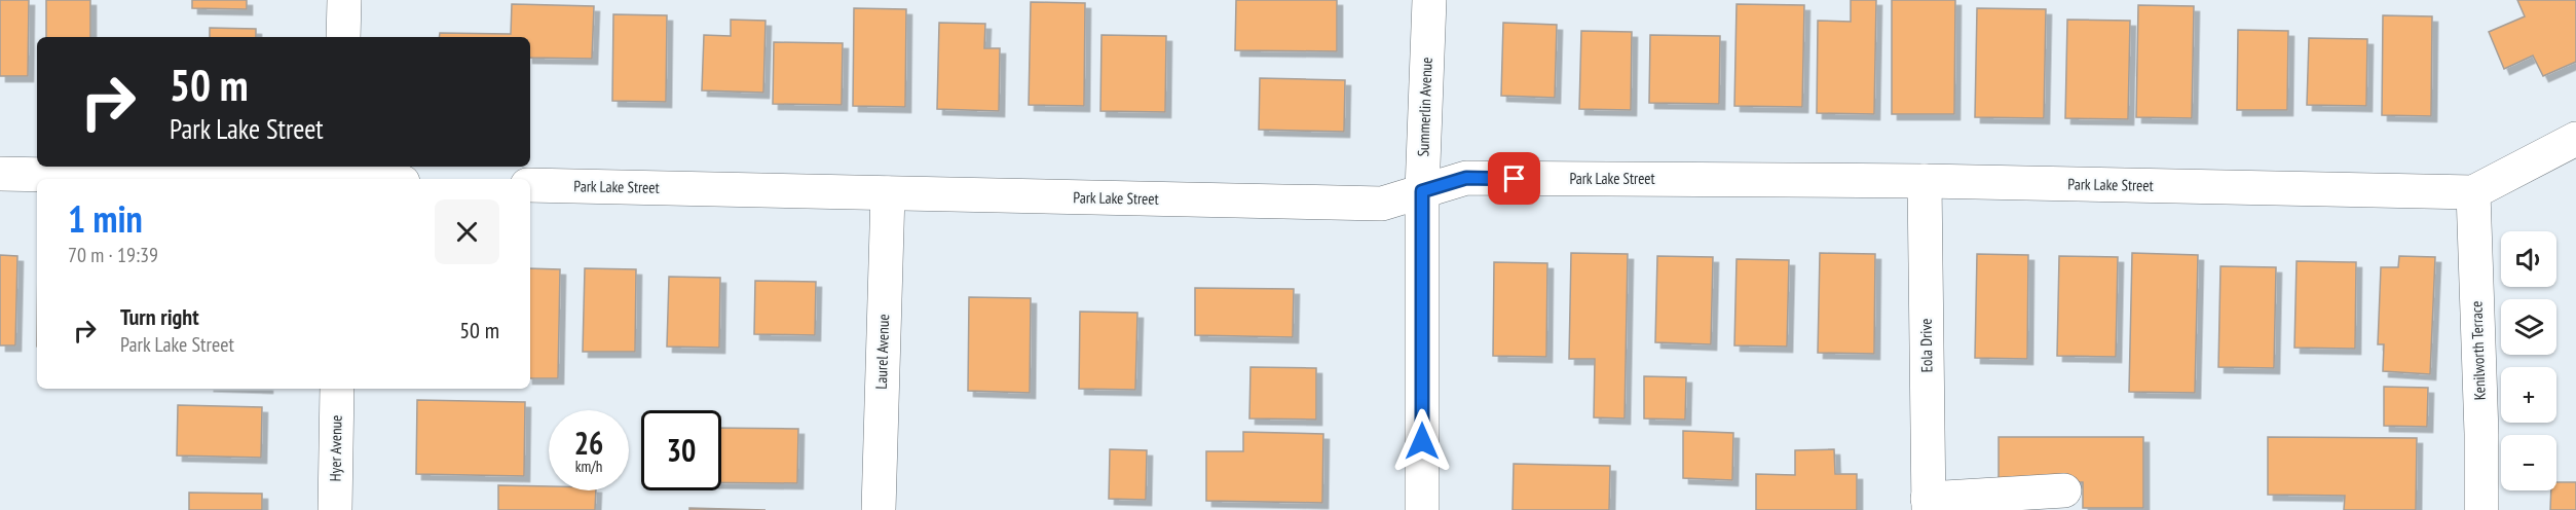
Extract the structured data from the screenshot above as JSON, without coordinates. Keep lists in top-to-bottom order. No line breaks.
{"streets":{"street":["Summerlin Avenue","Park Lake Street","Eola Drive","Kenilworth Terrace","Laurel Avenue","Hyer Avenue"]},"crossings":[["Summerlin Avenue","Park Lake Street"],["Park Lake Street","Eola Drive"],["Park Lake Street","Kenilworth Terrace"],["Park Lake Street","Laurel Avenue"]],"page":{"turn":["50 m","Park Lake Street"],"heading":["1 min","70 m · 19:39"],"map_buttons":["+","−"],"list":[{"name":"Turn right","note":"Park Lake Street","value":"50 m"}],"speed":"26 km/h","limit":"30"}}
